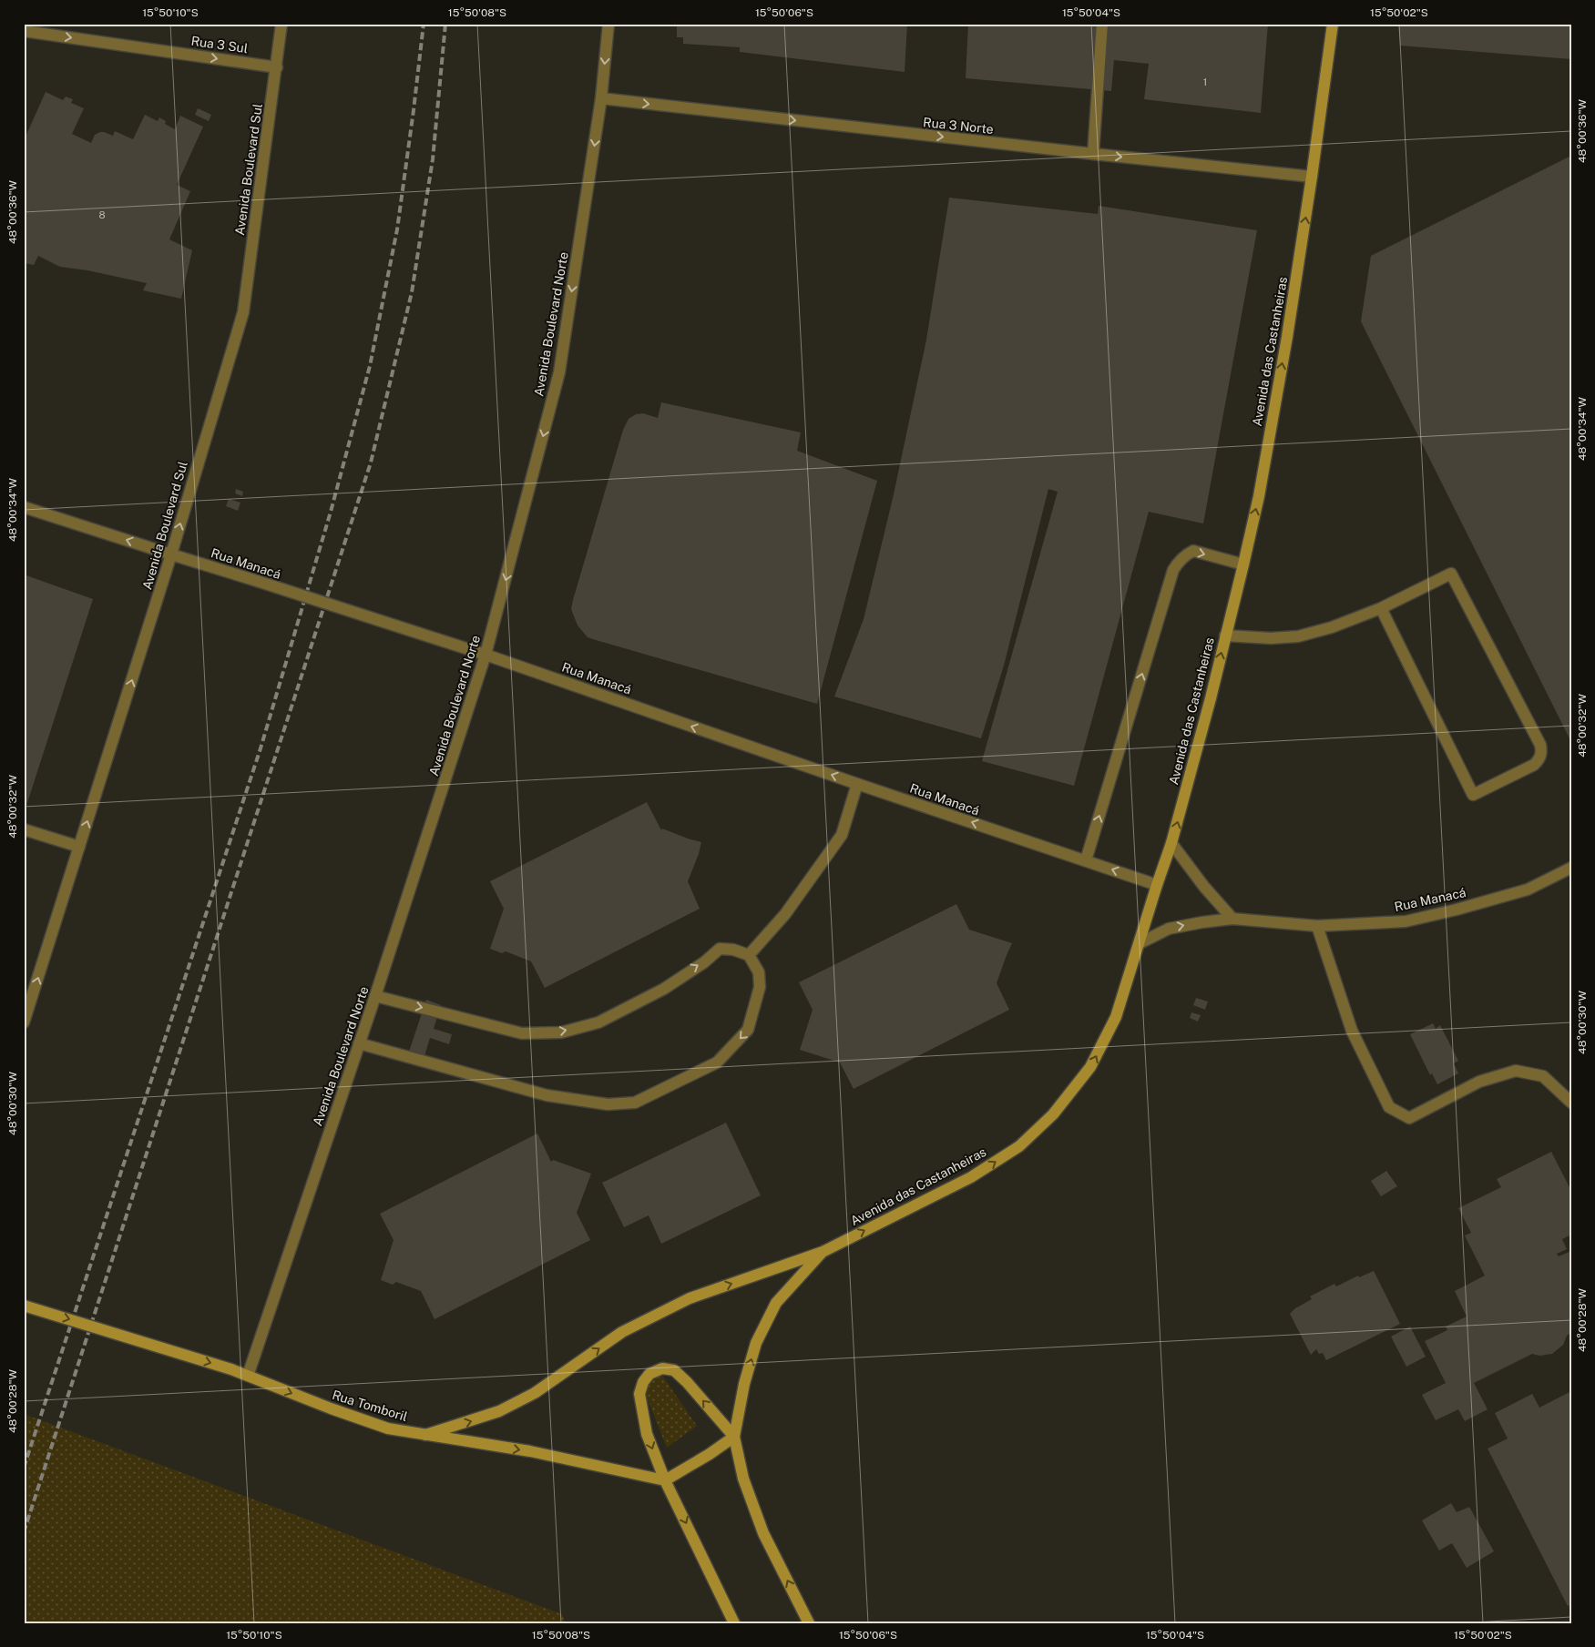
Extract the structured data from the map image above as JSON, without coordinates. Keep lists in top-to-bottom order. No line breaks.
{"streets":{"main road":["Avenida das Castanheiras","Rua Tomboril"],"street":["Rua 3 Sul","Rua 3 Norte","Avenida Boulevard Sul","Avenida Boulevard Norte","Rua Manacá"]},"crossings":[["Rua 3 Sul","Avenida Boulevard Sul"],["Rua 3 Norte","Avenida Boulevard Norte"],["Rua 3 Norte","Avenida das Castanheiras"],["Avenida Boulevard Sul","Rua Manacá"],["Avenida Boulevard Norte","Rua Manacá"],["Avenida Boulevard Norte","Rua Tomboril"],["Avenida das Castanheiras","Rua Manacá"],["Avenida das Castanheiras","Rua Tomboril"]],"one_way":["Rua 3 Sul","Rua 3 Norte","Avenida Boulevard Sul","Avenida Boulevard Norte","Avenida das Castanheiras","Rua Manacá","Rua Tomboril"],"house_numbers":["1","8"],"coordinates":["15°50'10\"S","15°50'08\"S","15°50'06\"S","15°50'04\"S","15°50'02\"S","48°00'36\"W","48°00'34\"W","48°00'32\"W","48°00'30\"W","48°00'28\"W"]}
